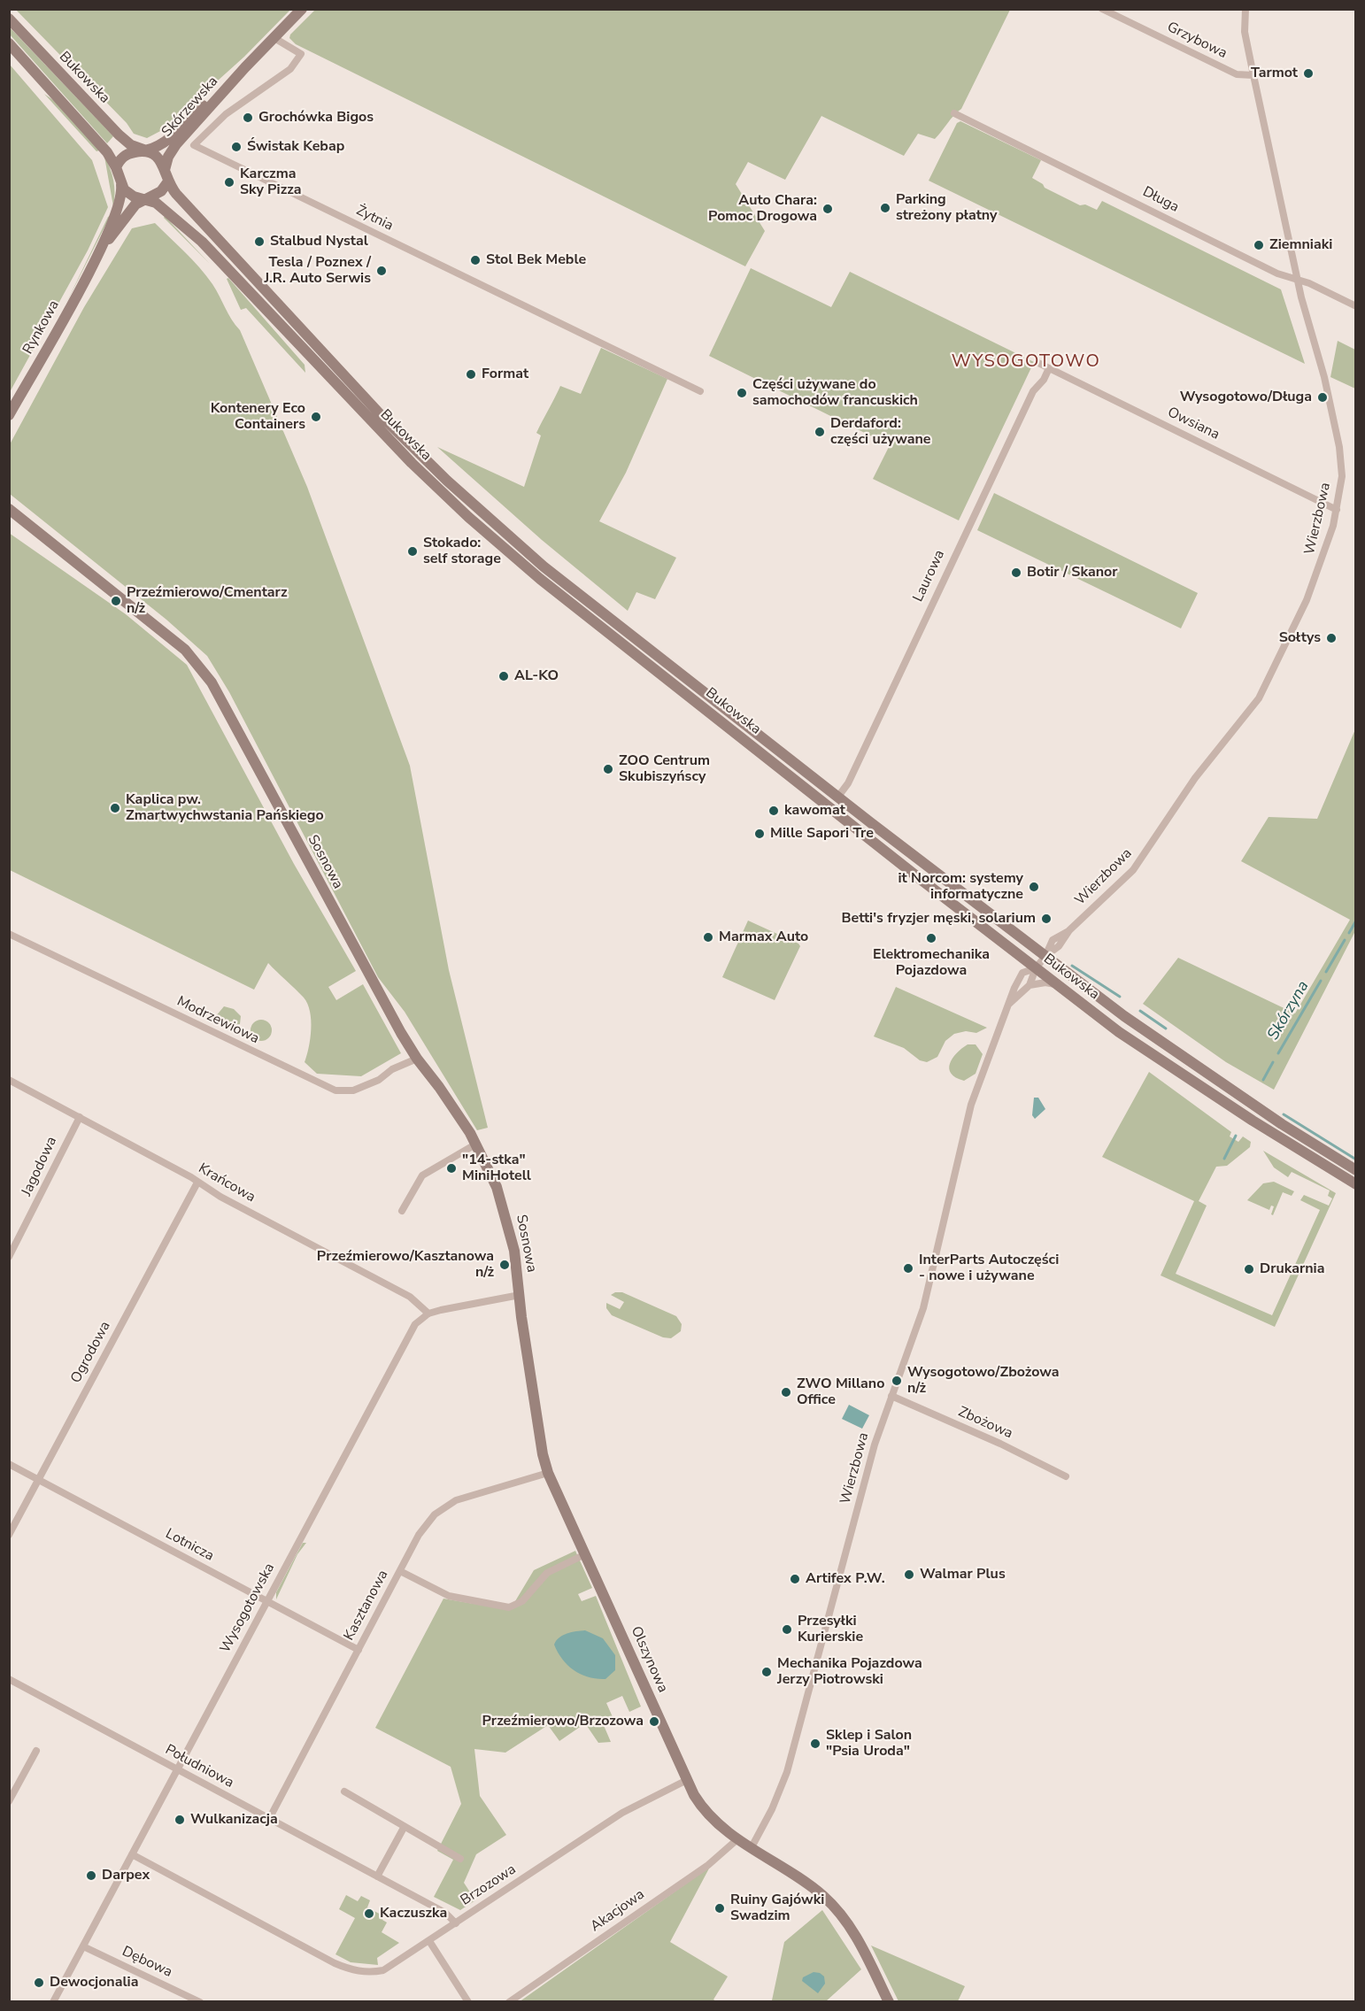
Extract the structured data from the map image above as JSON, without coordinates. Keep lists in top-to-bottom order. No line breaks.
{"streets":{"main road":["Bukowska","Skórzewska","Rynkowa","Sosnowa","Olszynowa"],"street":["Grzybowa","Długa","Żytnia","Owsiana","Wierzbowa","Laurowa","Modrzewiowa","Jagodowa","Krańcowa","Ogrodowa","Zbożowa","Lotnicza","Kasztanowa","Wysogotowska","Południowa","Brzozowa","Akacjowa","Dębowa"]},"crossings":[["Grzybowa","Wierzbowa"],["Bukowska","Skórzewska"],["Bukowska","Rynkowa"],["Bukowska","Wierzbowa"],["Bukowska","Laurowa"],["Skórzewska","Żytnia"],["Skórzewska","Rynkowa"],["Długa","Wierzbowa"],["Owsiana","Wierzbowa"],["Owsiana","Laurowa"],["Wierzbowa","Zbożowa"],["Wierzbowa","Olszynowa"],["Sosnowa","Modrzewiowa"],["Sosnowa","Olszynowa"],["Jagodowa","Krańcowa"],["Krańcowa","Ogrodowa"],["Krańcowa","Wysogotowska"],["Ogrodowa","Lotnicza"],["Lotnicza","Kasztanowa"],["Lotnicza","Wysogotowska"],["Kasztanowa","Olszynowa"],["Kasztanowa","Południowa"],["Wysogotowska","Południowa"],["Wysogotowska","Brzozowa"],["Wysogotowska","Dębowa"],["Olszynowa","Brzozowa"],["Olszynowa","Akacjowa"],["Południowa","Brzozowa"]],"districts":["WYSOGOTOWO"],"water":["Skórzyna"],"places":["Tarmot","Grochówka Bigos","Świstak Kebap","Karczma Sky Pizza","Parking streżony płatny","Auto Chara: Pomoc Drogowa","Stalbud Nystal","Ziemniaki","Stol Bek Meble","Tesla / Poznex / J.R. Auto Serwis","Format","Części używane do samochodów francuskich","Wysogotowo/Długa","Kontenery Eco Containers","Derdaford: części używane","Stokado: self storage","Botir / Skanor","Przeźmierowo/Cmentarz n/ż","Sołtys","AL-KO","ZOO Centrum Skubiszyńscy","Kaplica pw. Zmartwychwstania Pańskiego","kawomat","Mille Sapori Tre","it Norcom: systemy informatyczne","Betti's fryzjer męski, solarium","Marmax Auto","Elektromechanika Pojazdowa","\"14-stka\" MiniHotell","Przeźmierowo/Kasztanowa n/ż","InterParts Autoczęści - nowe i używane","Drukarnia","Wysogotowo/Zbożowa n/ż","ZWO Millano Office","Walmar Plus","Artifex P.W.","Przesyłki Kurierskie","Mechanika Pojazdowa Jerzy Piotrowski","Przeźmierowo/Brzozowa","Sklep i Salon \"Psia Uroda\"","Wulkanizacja","Darpex","Ruiny Gajówki Swadzim","Kaczuszka","Dewocjonalia"]}
